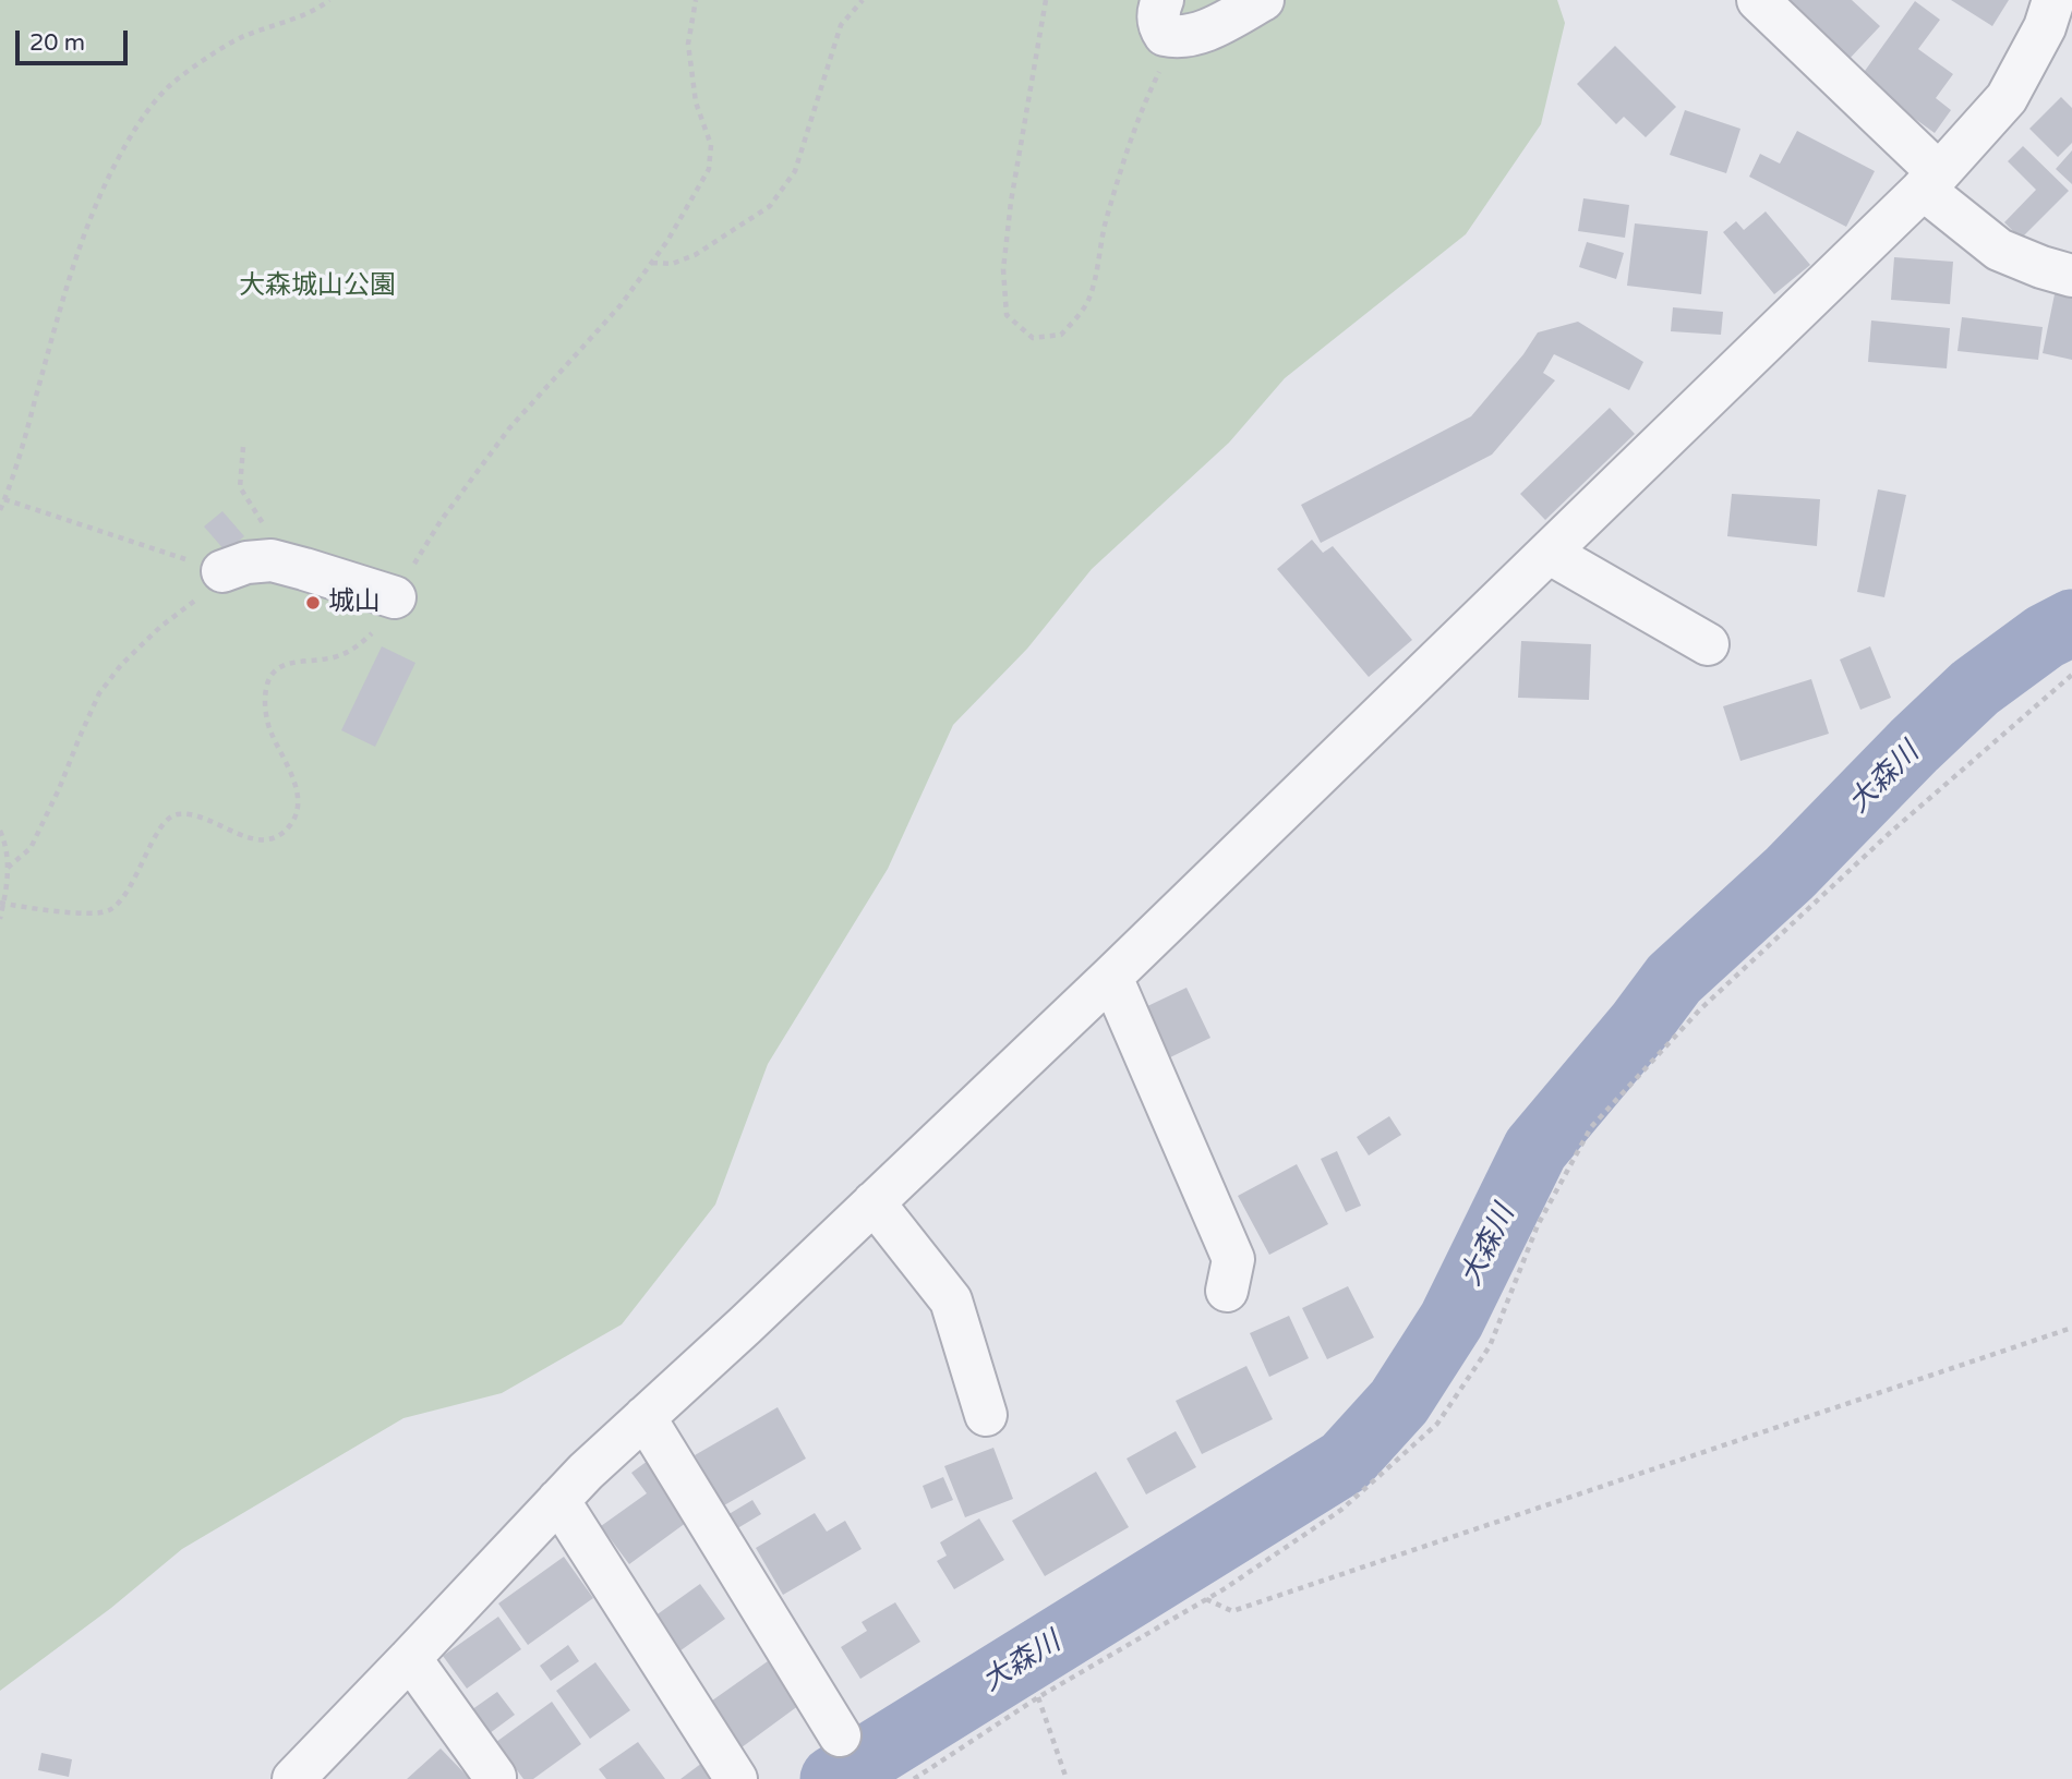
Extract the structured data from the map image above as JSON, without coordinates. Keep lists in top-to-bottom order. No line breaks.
{"water":["大森川"],"parks":["大森城山公園"],"places":["城山"],"scale_bar":"20 m"}
